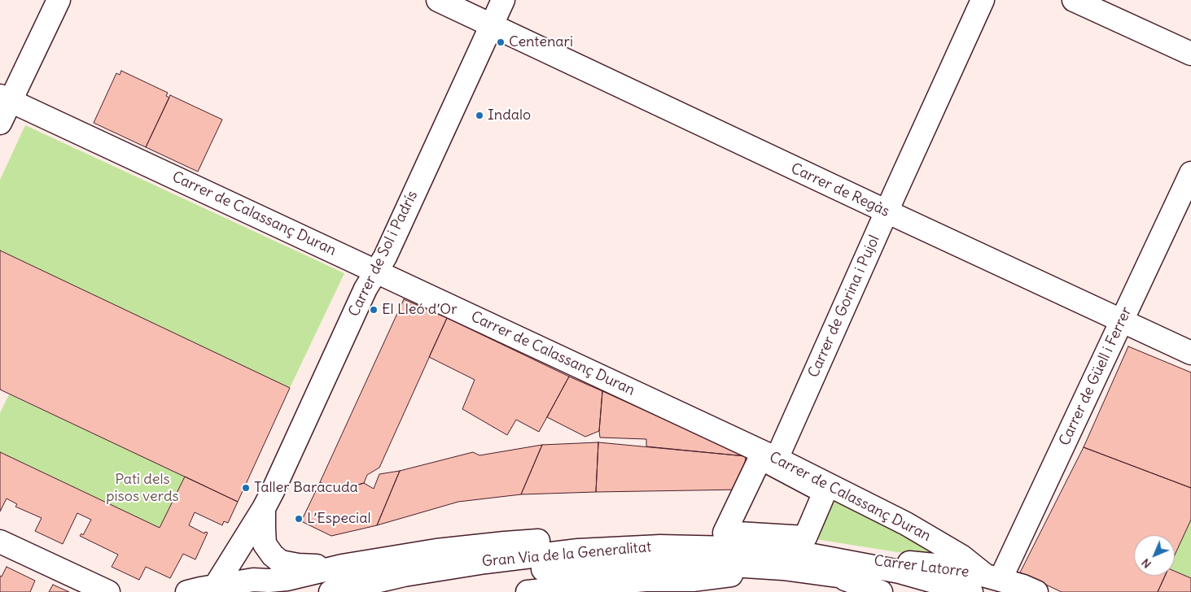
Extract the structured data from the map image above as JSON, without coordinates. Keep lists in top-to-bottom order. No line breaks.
{"streets":{"street":["Carrer de Regàs","Carrer de Calassanç Duran","Carrer de Sol i Padrís","Carrer de Gorina i Pujol","Carrer de Güell i Ferrer","Gran Via de la Generalitat","Carrer Latorre"]},"crossings":[["Carrer de Regàs","Carrer de Sol i Padrís"],["Carrer de Regàs","Carrer de Gorina i Pujol"],["Carrer de Regàs","Carrer de Güell i Ferrer"],["Carrer de Calassanç Duran","Carrer de Sol i Padrís"],["Carrer de Calassanç Duran","Carrer de Gorina i Pujol"],["Carrer de Calassanç Duran","Carrer de Güell i Ferrer"],["Carrer de Calassanç Duran","Carrer Latorre"],["Carrer de Güell i Ferrer","Carrer Latorre"],["Gran Via de la Generalitat","Carrer Latorre"]],"parks":["Pati dels pisos verds"],"places":["Centenari","Indalo","El Lleó d’Or","Taller Baracuda","L’Especial"],"north":"bottom left"}
